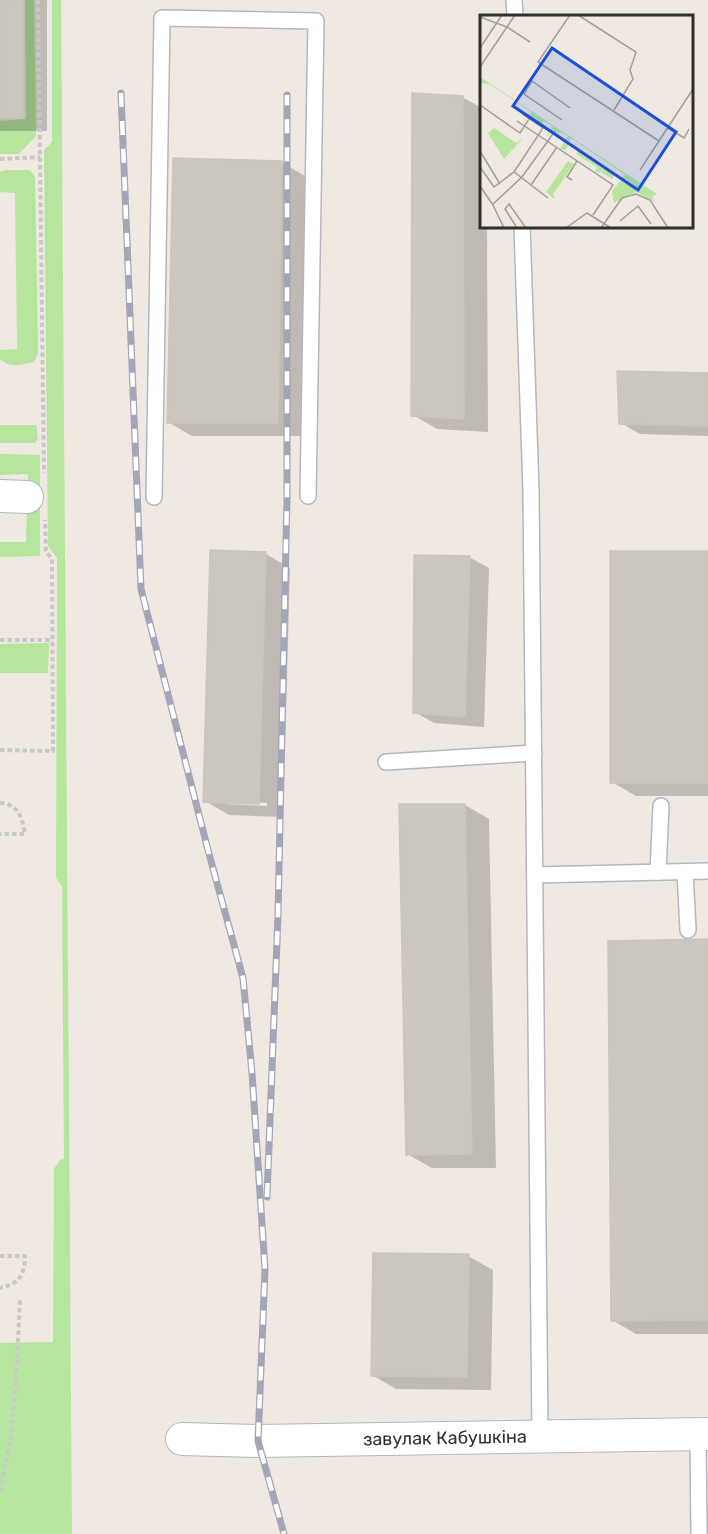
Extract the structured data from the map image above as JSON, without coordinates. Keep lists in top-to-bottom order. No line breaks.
{"streets":{"street":["завулак Кабушкіна"]}}
